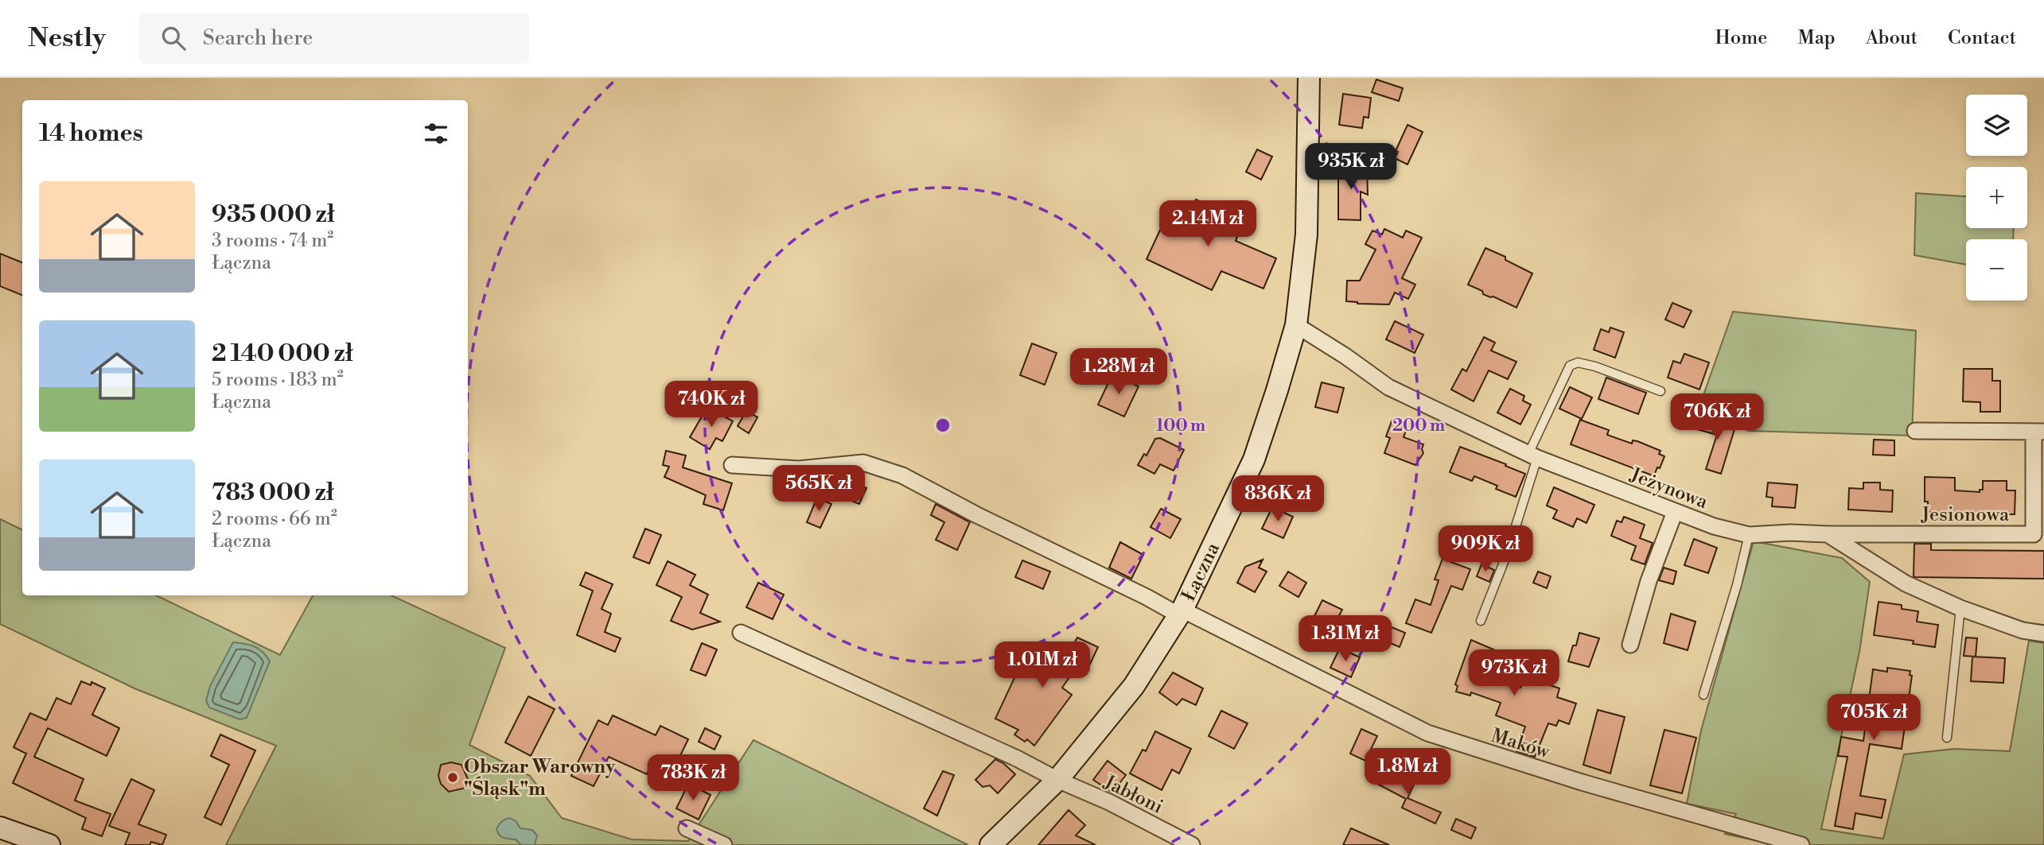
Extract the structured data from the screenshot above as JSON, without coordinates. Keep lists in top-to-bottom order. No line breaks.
{"streets":{"street":["Jeżynowa","Jesionowa","Łączna","Maków","Jabłoni"]},"crossings":[["Jeżynowa","Jesionowa"],["Jeżynowa","Łączna"],["Łączna","Maków"],["Łączna","Jabłoni"]],"places":["Obszar Warowny \"Śląsk\"m"],"page":{"header":"Nestly","search":"Search here","nav":["Home","Map","About","Contact"],"map_buttons":["+","−"],"heading":"14 homes","price":["935K zł","2.14M zł","1.28M zł","740K zł","706K zł","565K zł","836K zł","909K zł","1.31M zł","1.01M zł","973K zł","705K zł","1.8M zł","783K zł"],"list":[{"name":"935 000 zł","note":"3 rooms · 74 m² · Łączna"},{"name":"2 140 000 zł","note":"5 rooms · 183 m² · Łączna"},{"name":"783 000 zł","note":"2 rooms · 66 m² · Łączna"}]},"rings":["100 m","200 m"]}
